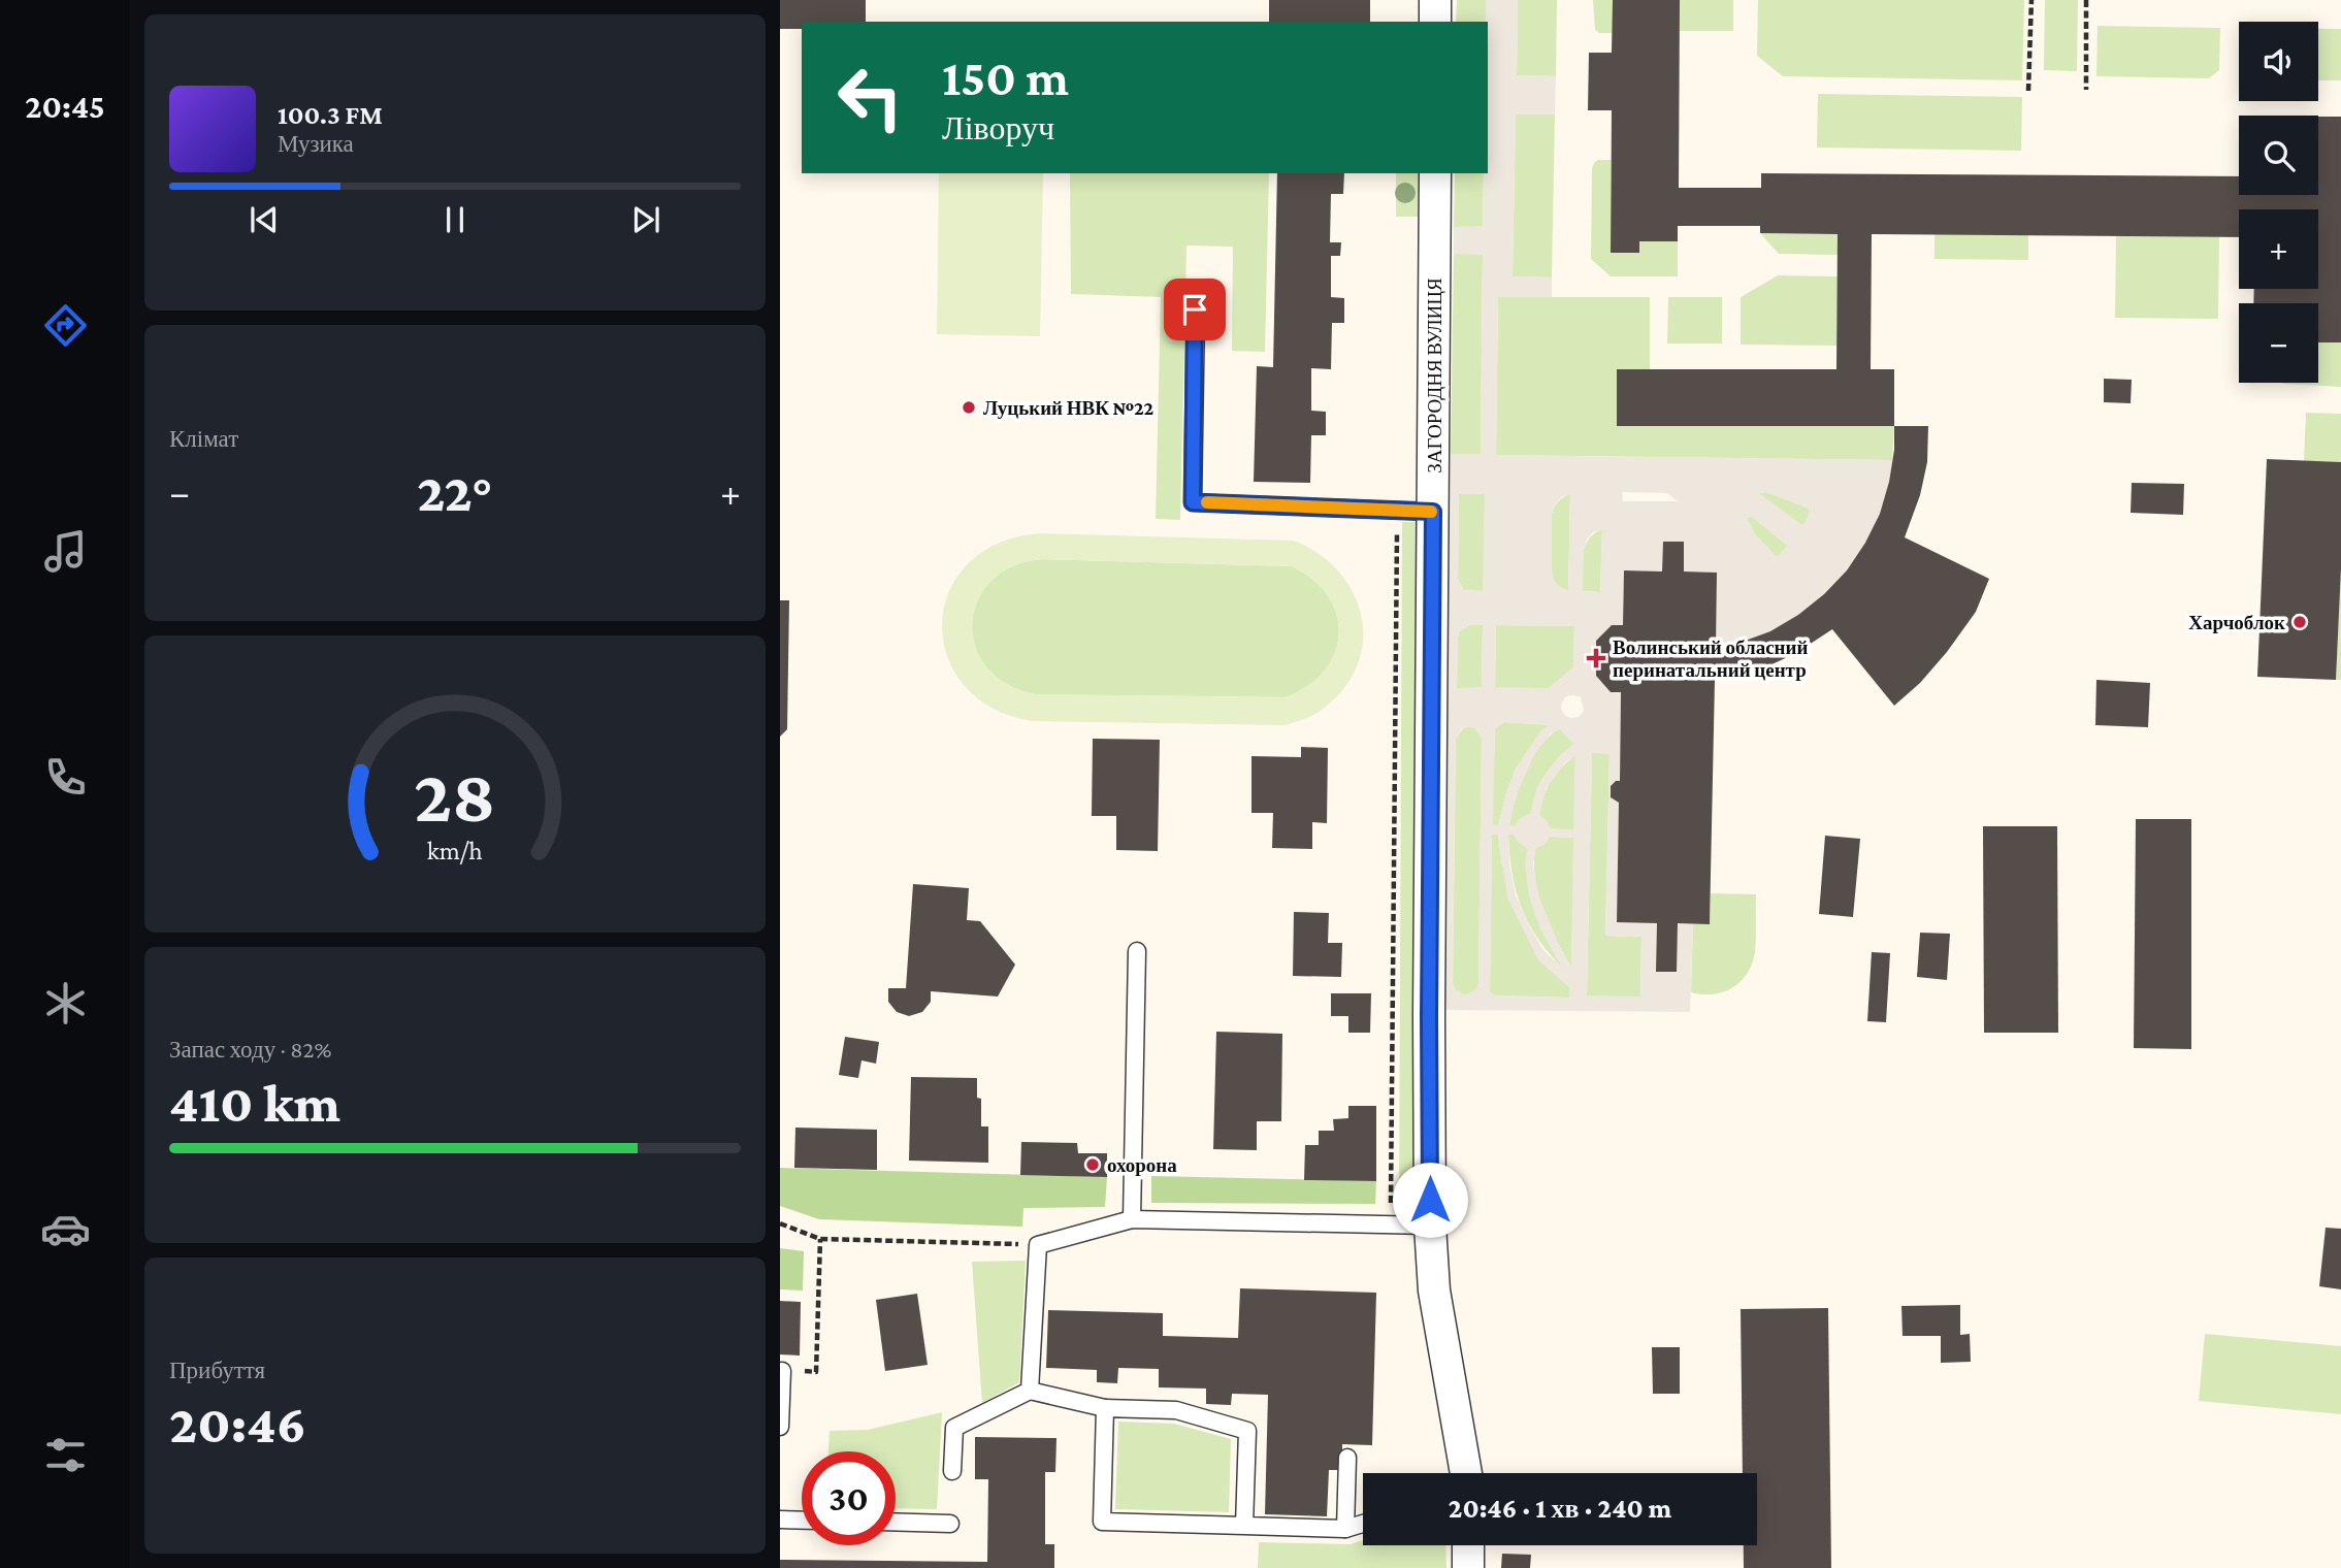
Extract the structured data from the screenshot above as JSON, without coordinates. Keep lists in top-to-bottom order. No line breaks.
{"streets":{"street":["ЗАГОРОДНЯ ВУЛИЦЯ"]},"places":{"other":["Луцький НВК №22","Харчоблок","охорона"],"health":["Волинський обласний перинатальний центр"]},"page":{"tabs":"20:45","map_buttons":["+","−"],"turn":["150 m","Ліворуч"],"song":["100.3 FM","Музика"],"tile":["Клімат",["Запас ходу · 82%","410 km"],["Прибуття","20:46"]],"heat":["−","22°","+"],"limit":"30","trip":"20:46 · 1 хв · 240 m","gauge":["28","km/h"]}}
